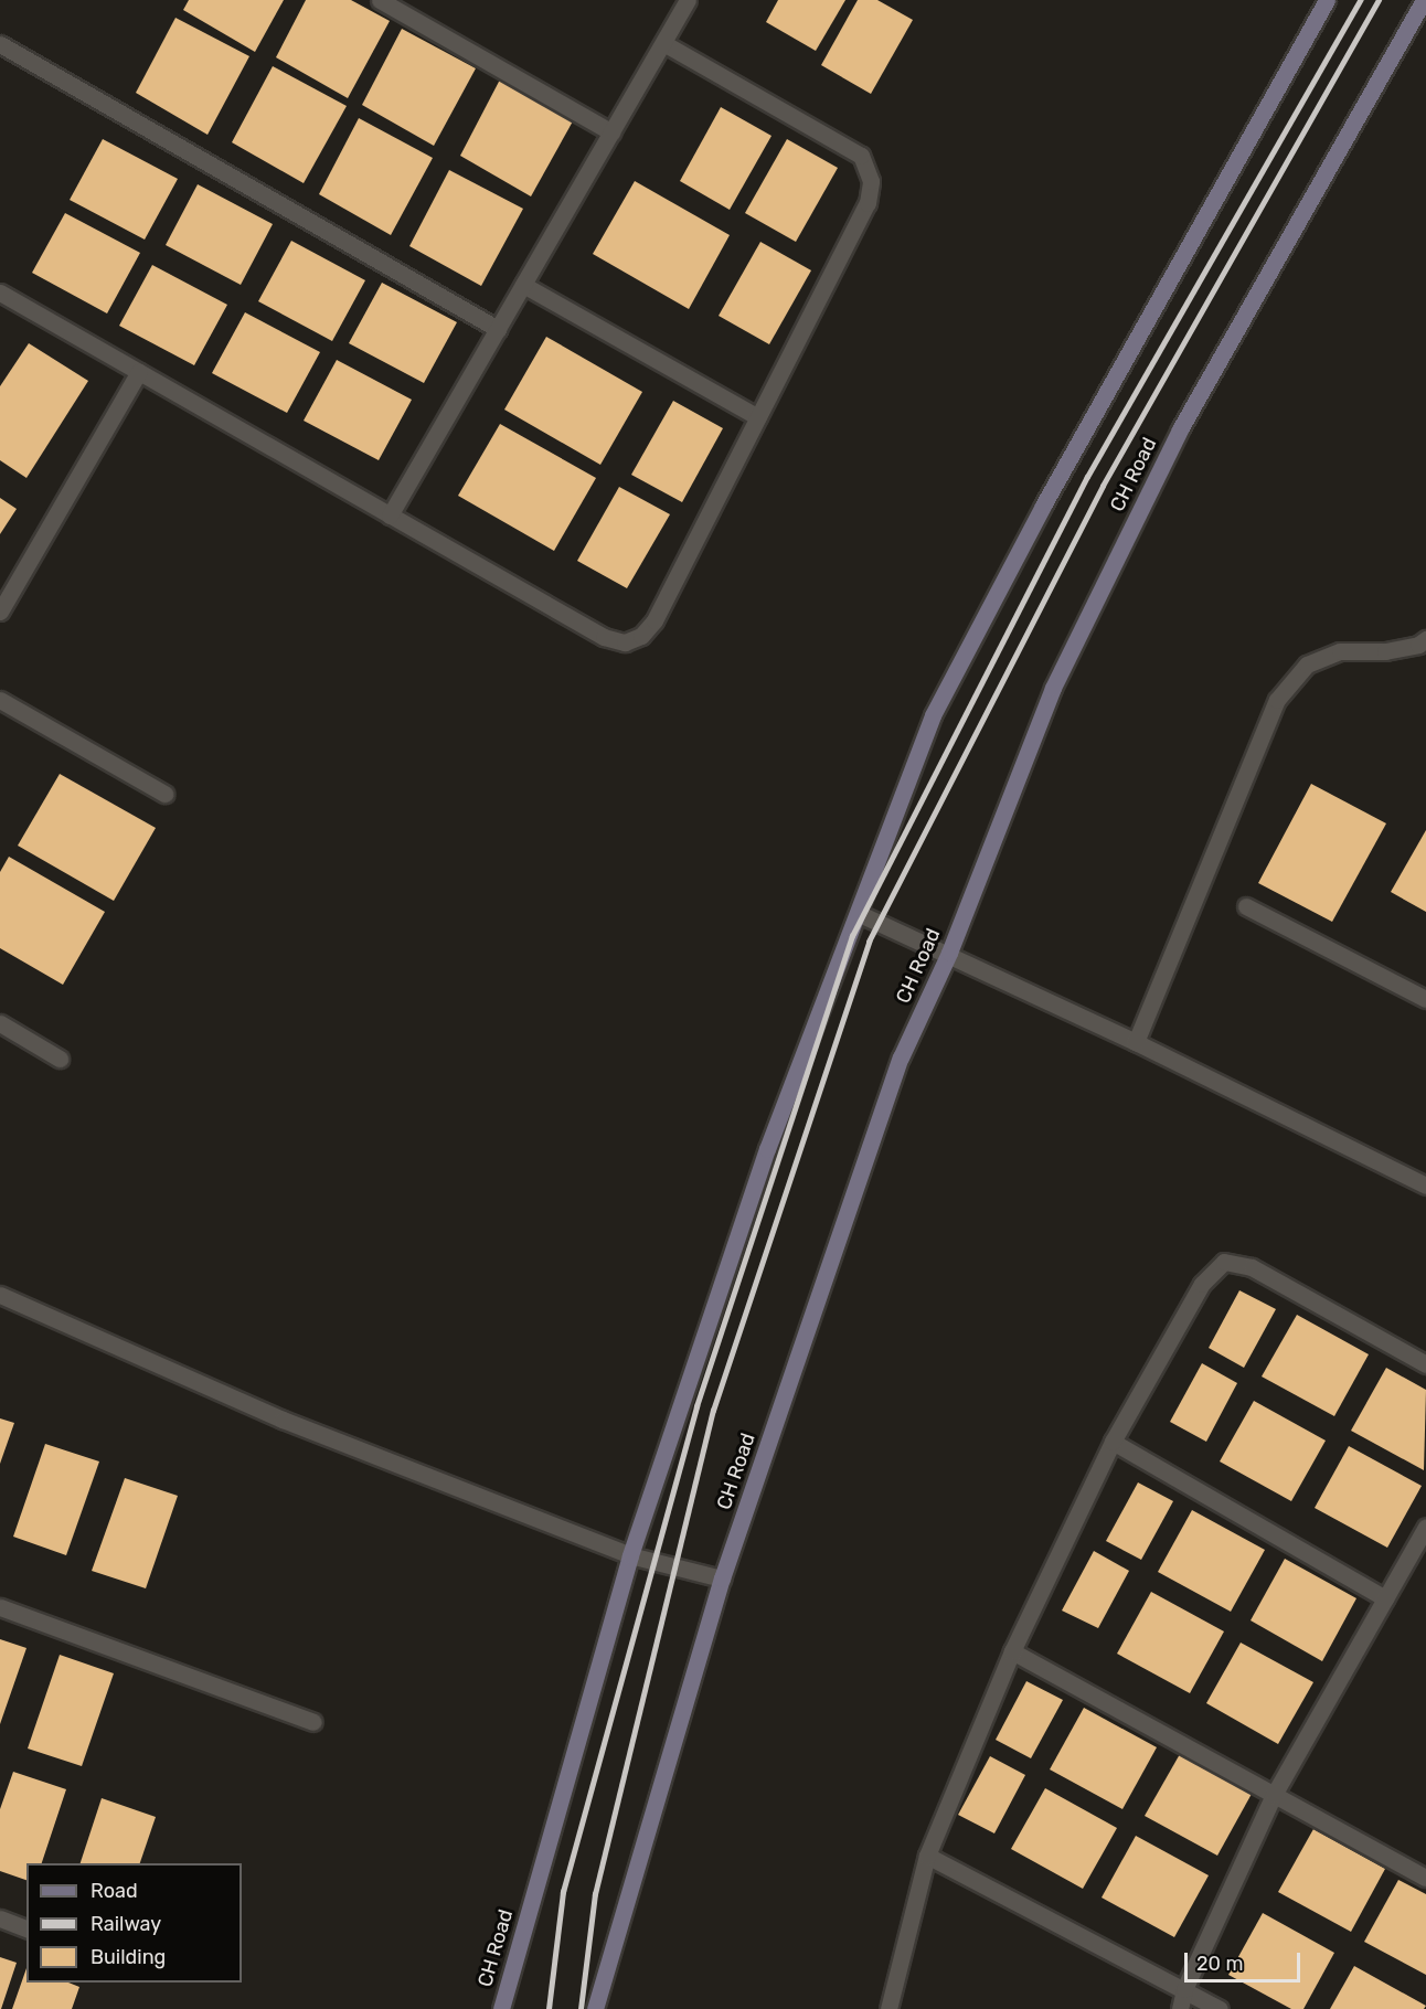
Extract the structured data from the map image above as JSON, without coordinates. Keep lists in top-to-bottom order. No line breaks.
{"streets":{"street":["CH Road"]},"legend":["Road","Railway","Building"],"scale_bar":"20 m"}
